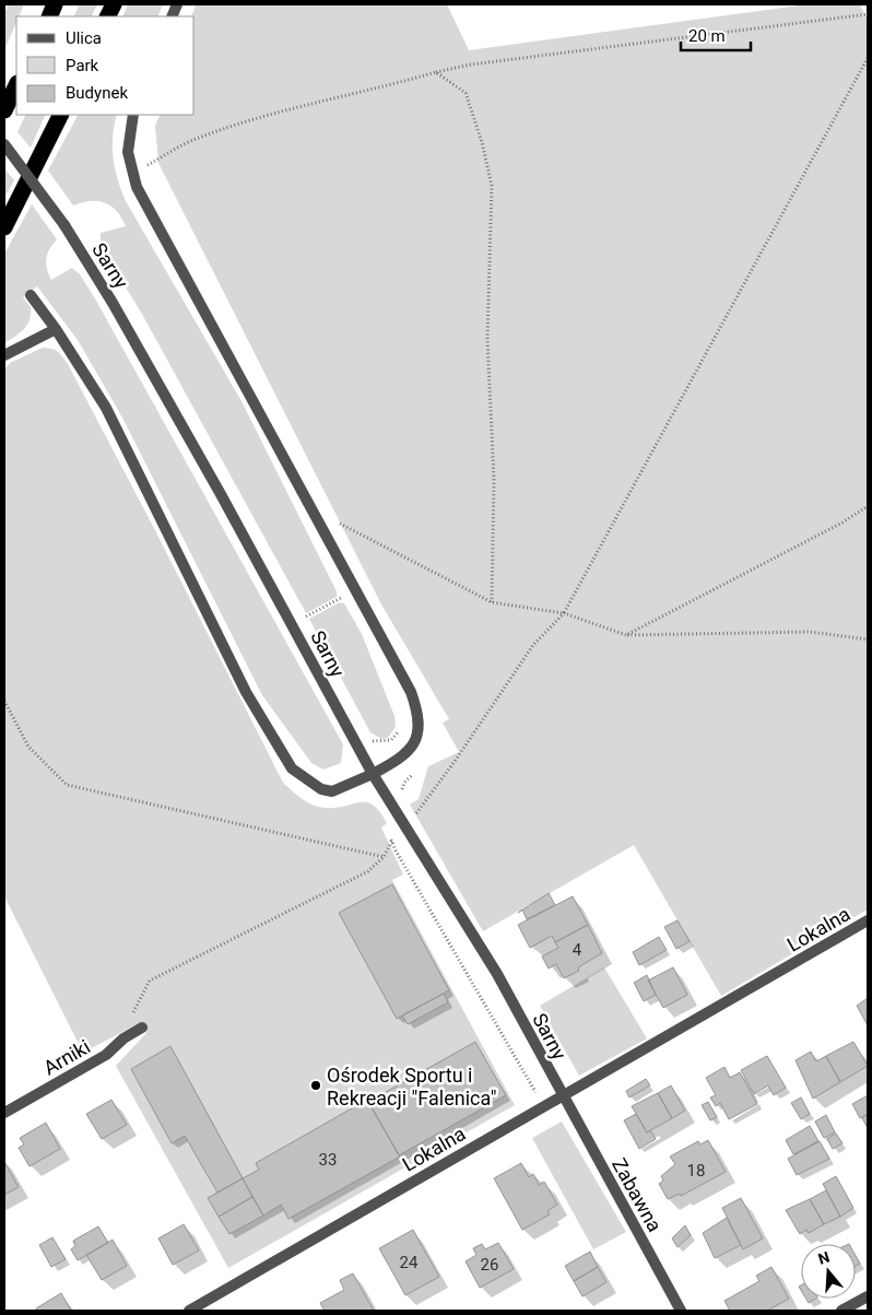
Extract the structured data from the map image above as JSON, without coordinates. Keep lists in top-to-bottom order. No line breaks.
{"streets":{"street":["Sarny","Lokalna","Arniki","Zabawna"]},"crossings":[["Sarny","Lokalna"],["Sarny","Zabawna"],["Lokalna","Zabawna"]],"places":["Ośrodek Sportu i Rekreacji \"Falenica\""],"house_numbers":["4","33","18","24","26"],"legend":["Ulica","Park","Budynek"],"scale_bar":"20 m","north":"top"}
